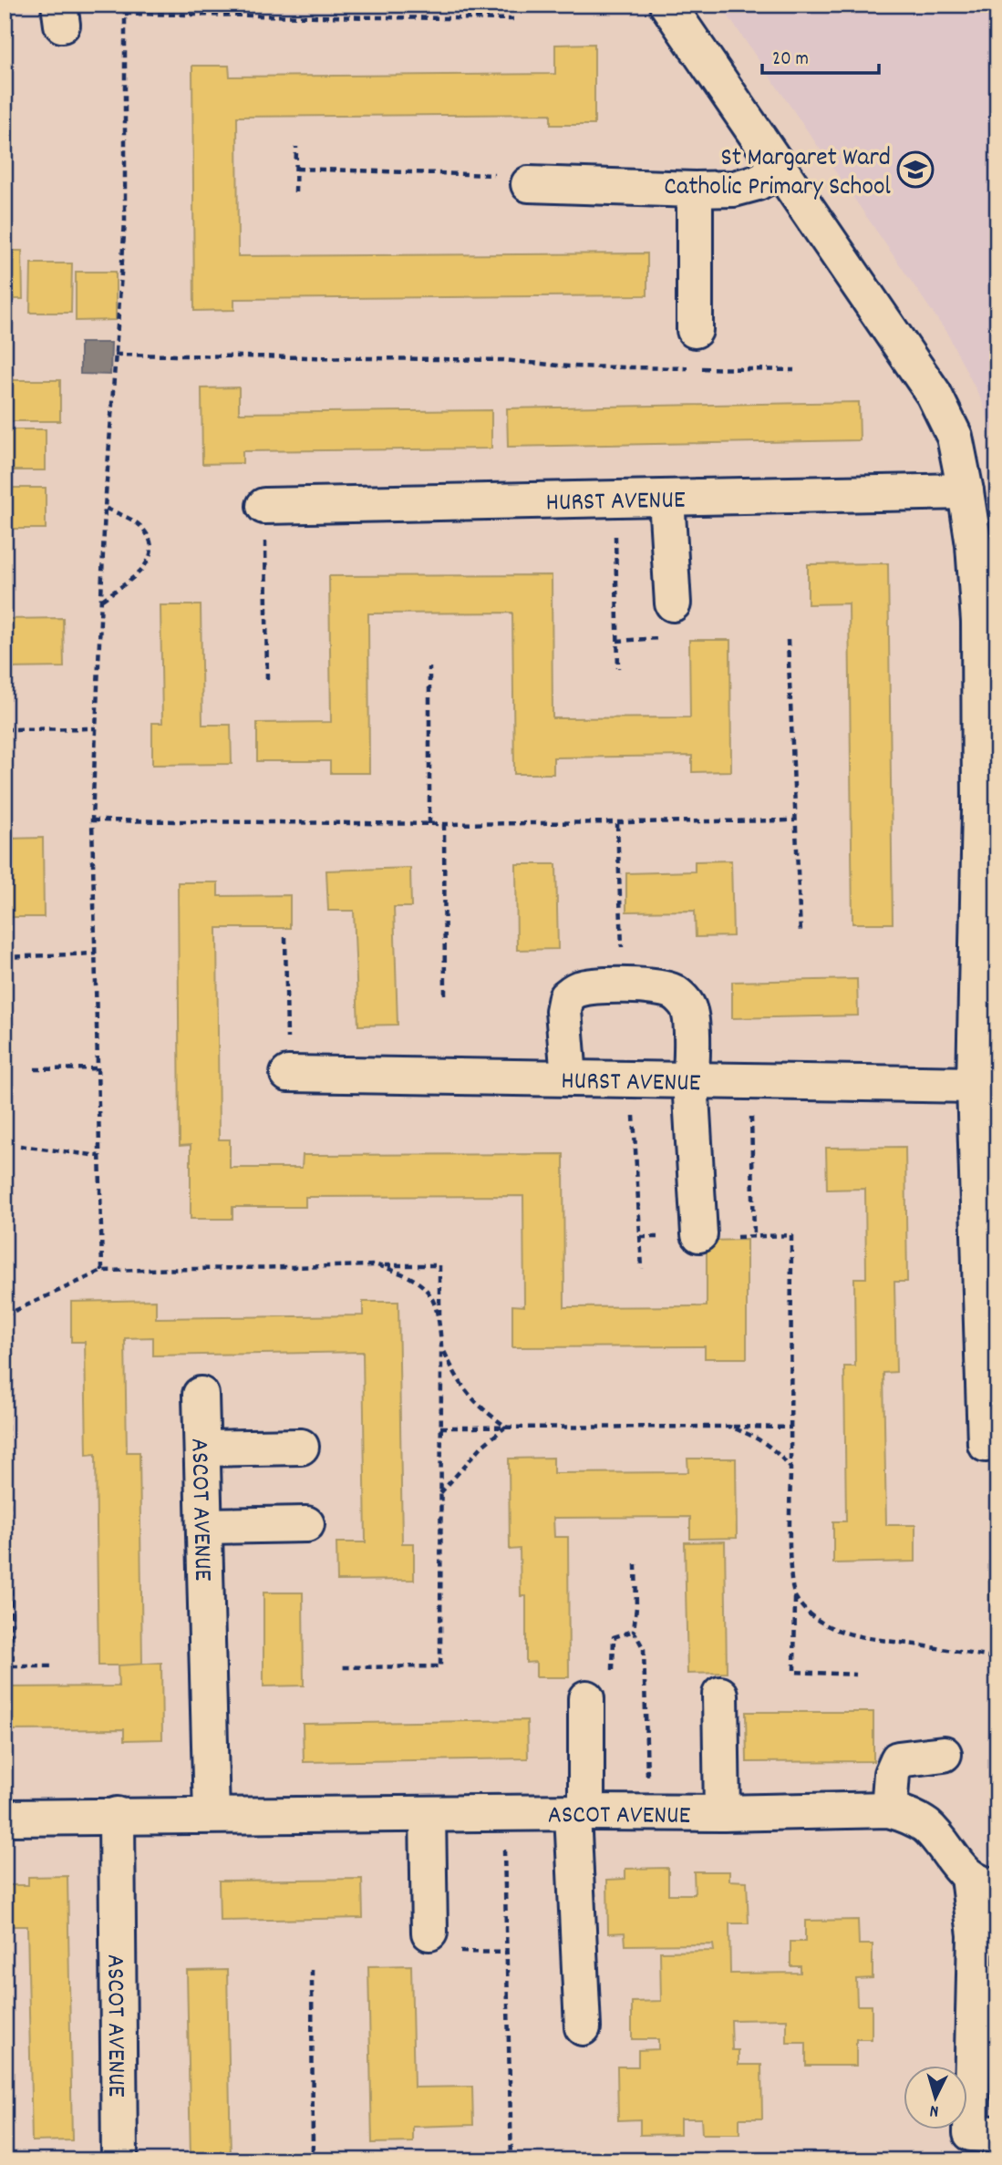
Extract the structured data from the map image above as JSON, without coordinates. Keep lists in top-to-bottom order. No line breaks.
{"streets":{"street":["HURST AVENUE","ASCOT AVENUE"]},"places":{"school or university":["St Margaret Ward Catholic Primary School"]},"scale_bar":"20 m","north":"bottom"}
